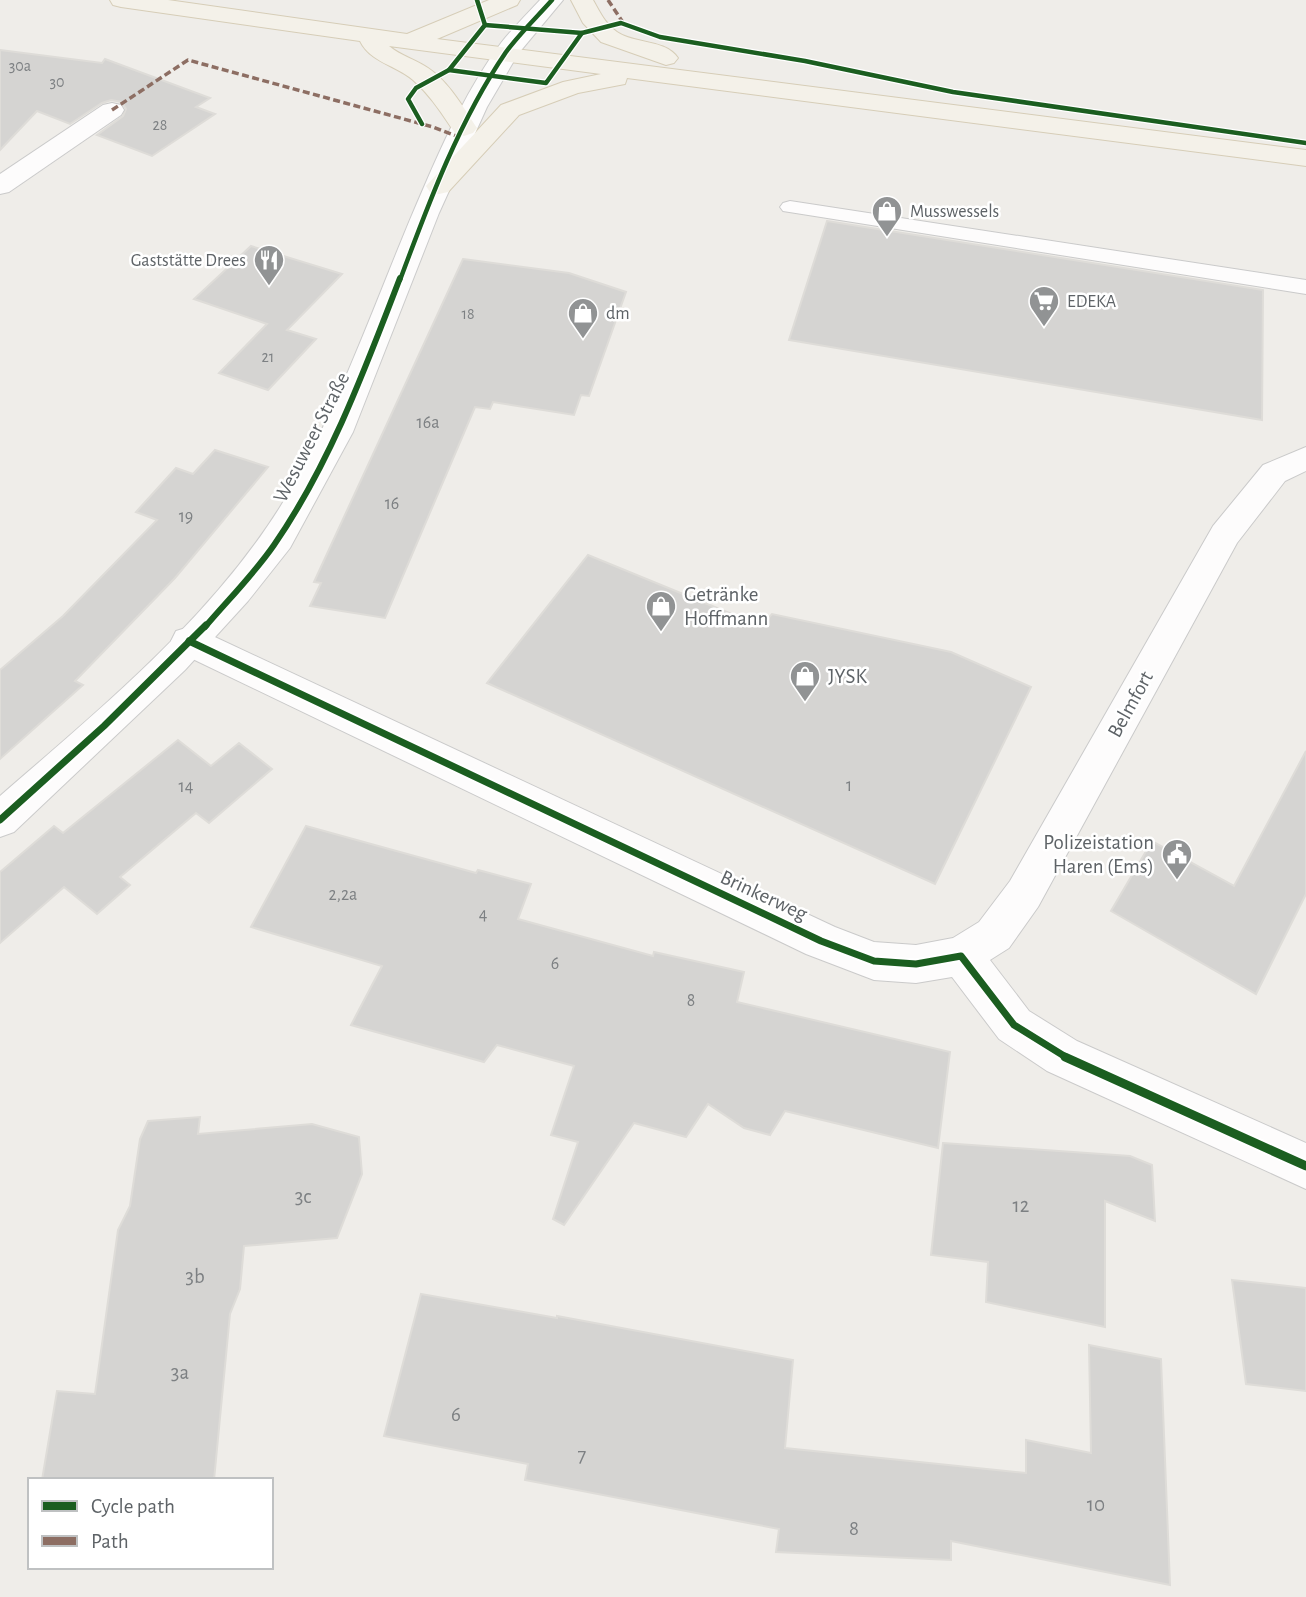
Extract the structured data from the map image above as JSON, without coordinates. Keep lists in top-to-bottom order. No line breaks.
{"streets":{"street":["Wesuweer Straße","Belmfort","Brinkerweg"]},"crossings":[["Wesuweer Straße","Brinkerweg"],["Belmfort","Brinkerweg"]],"places":{"shop":["Musswessels","dm","Getränke Hoffmann","JYSK"],"restaurant":["Gaststätte Drees"],"supermarket":["EDEKA"],"public building":["Polizeistation Haren (Ems)"]},"house_numbers":["30a","30","28","18","21","16a","16","19","1","14","2,2a","4","6","8","3c","12","3b","3a","6","7","10","8"],"legend":["Cycle path","Path"]}
